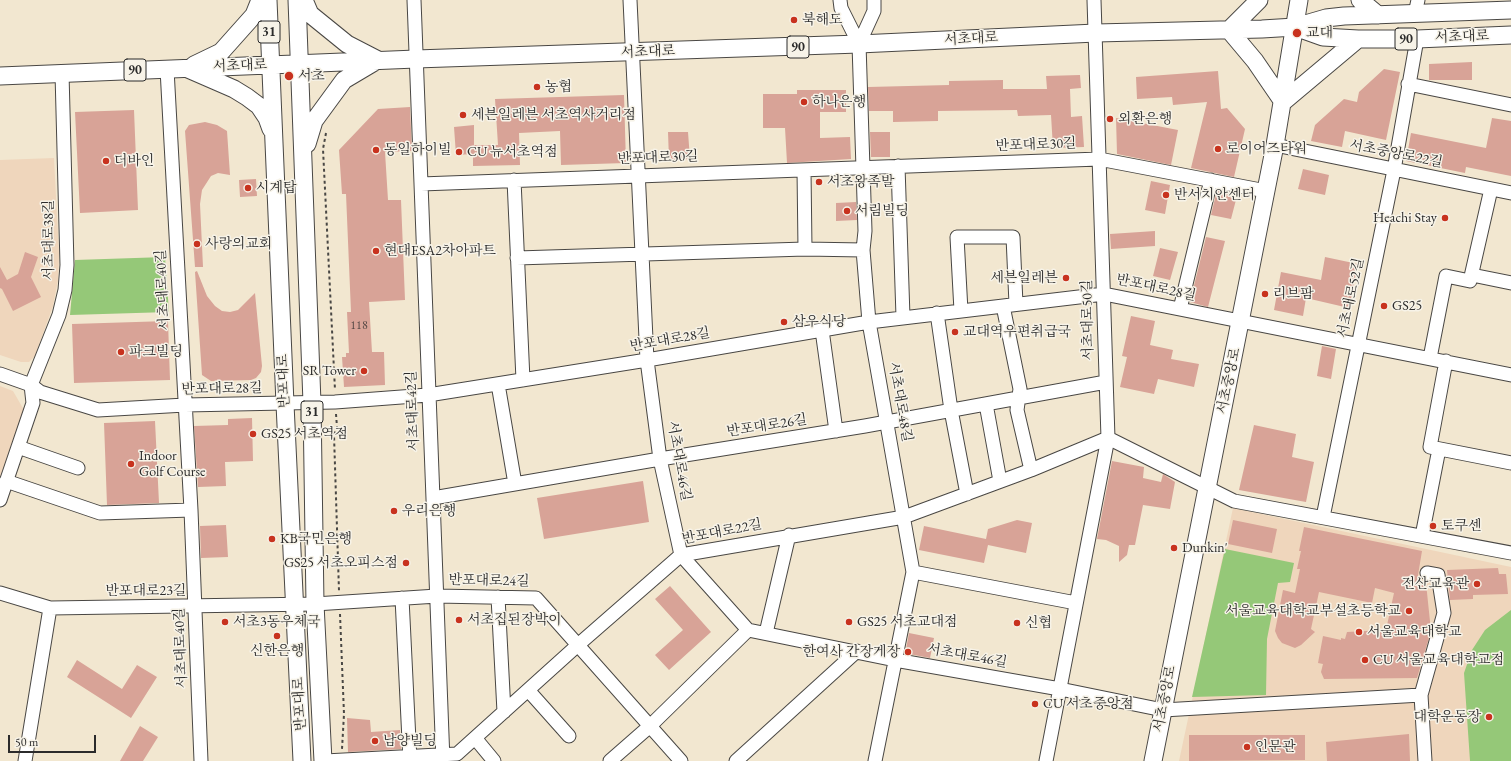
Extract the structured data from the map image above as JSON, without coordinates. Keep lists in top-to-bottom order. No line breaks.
{"streets":{"main road":["31","서초대로","90","반포대로","서초중앙로"],"street":["반포대로30길","서초중앙로22길","서초대로38길","반포대로28길","서초대로40길","서초대로52길","서초대로50길","서초대로48길","서초대로42길","반포대로26길","서초대로46길","반포대로22길","반포대로24길","반포대로23길"]},"crossings":[["서초대로","서초대로38길"],["서초대로","서초대로40길"],["서초대로","서초대로52길"],["서초대로","서초대로50길"],["서초대로","반포대로"],["서초대로","서초중앙로"],["서초대로","서초대로48길"],["서초대로","서초대로42길"],["서초대로","서초대로46길"],["반포대로30길","서초대로50길"],["반포대로30길","서초중앙로"],["반포대로30길","서초대로48길"],["반포대로30길","서초대로42길"],["반포대로30길","서초대로46길"],["서초중앙로22길","서초대로52길"],["서초중앙로22길","서초중앙로"],["서초대로38길","반포대로28길"],["반포대로28길","서초대로40길"],["반포대로28길","서초대로52길"],["반포대로28길","서초대로50길"],["반포대로28길","반포대로"],["반포대로28길","서초중앙로"],["반포대로28길","서초대로48길"],["반포대로28길","서초대로42길"],["반포대로28길","서초대로46길"],["서초대로40길","반포대로23길"],["서초대로50길","반포대로26길"],["서초대로50길","서초대로46길"],["서초대로50길","반포대로22길"],["반포대로","반포대로22길"],["반포대로","반포대로24길"],["반포대로","반포대로23길"],["서초중앙로","서초대로46길"],["서초대로48길","반포대로26길"],["서초대로48길","서초대로46길"],["서초대로48길","반포대로22길"],["서초대로42길","반포대로26길"],["서초대로42길","반포대로22길"],["서초대로42길","반포대로24길"],["반포대로26길","서초대로46길"],["서초대로46길","반포대로22길"],["반포대로22길","반포대로24길"],["반포대로24길","반포대로23길"]],"places":["북해도","교대","서초","농협","하나은행","세븐일레븐 서초역사거리점","외환은행","로이어즈타워","동일하이빌","CU 뉴서초역점","더바인","서초왕족발","시계탑","반서치안센터","서림빌딩","Heachi Stay","사랑의교회","현대ESA2차아파트","세븐일레븐","리브팜","GS25","삼우식당","교대역우편취급국","파크빌딩","SR Tower","GS25 서초역점","Indoor Golf Course","우리은행","토쿠센","KB국민은행","Dunkin'","GS25 서초오피스점","전산교육관","서울교육대학교부설초등학교","서초집된장박이","서초3동우체국","GS25 서초교대점","신협","서울교육대학교","신한은행","한여사 간장게장","CU 서울교육대학교점","CU 서초중앙점","대학운동장","남양빌딩","인문관"],"house_numbers":["118"],"scale_bar":"50 m"}
